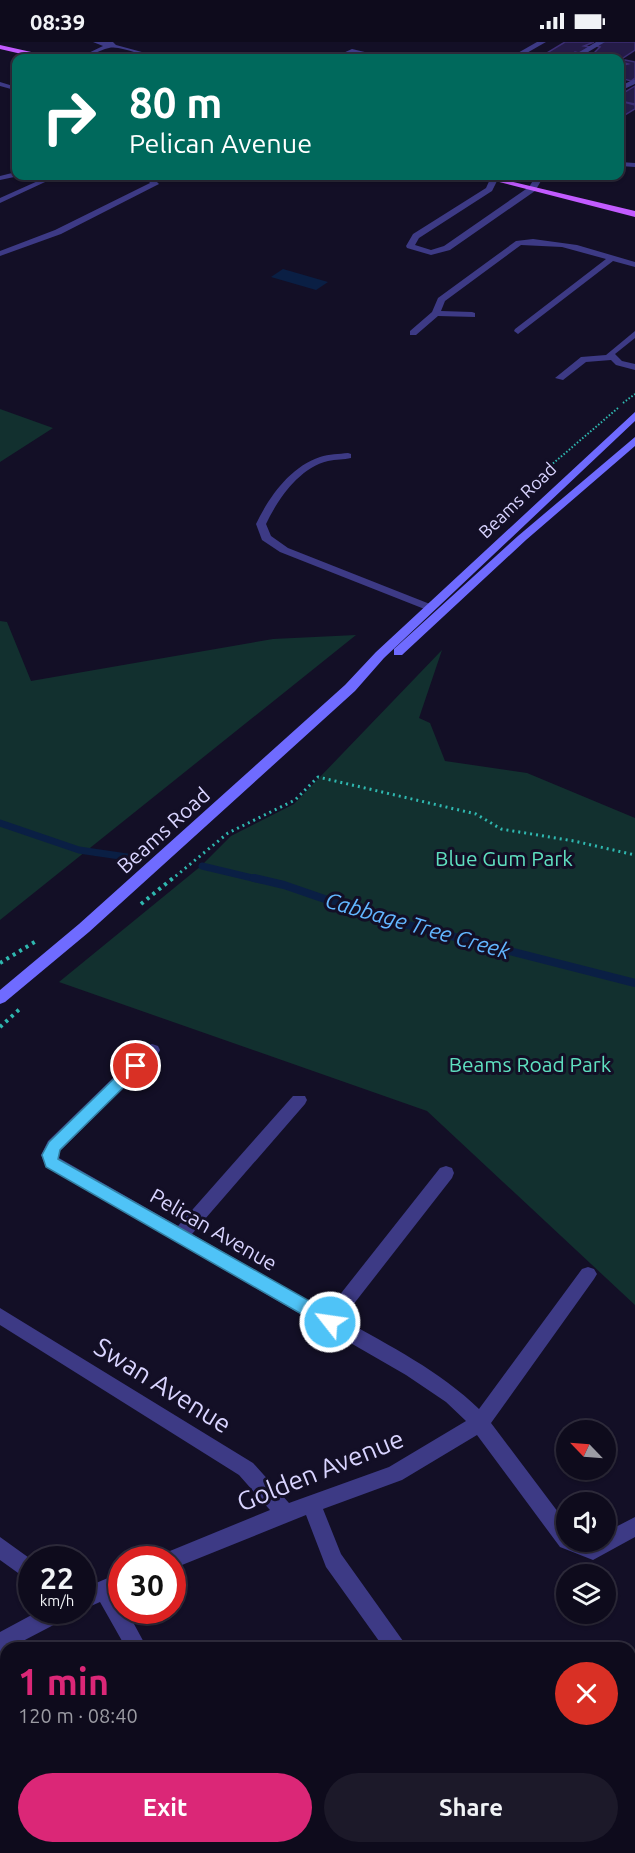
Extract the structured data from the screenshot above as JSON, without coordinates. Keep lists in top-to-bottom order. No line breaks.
{"streets":{"main road":["Beams Road"],"street":["Pelican Avenue","Swan Avenue","Golden Avenue"]},"crossings":[["Pelican Avenue","Golden Avenue"],["Swan Avenue","Golden Avenue"]],"water":["Cabbage Tree Creek"],"parks":["Blue Gum Park","Beams Road Park"],"north":"top left","page":{"status":"08:39","turn":["80 m","Pelican Avenue"],"speed":"22 km/h","limit":"30","heading":["1 min","120 m · 08:40"],"buttons":["Exit","Share"]}}
